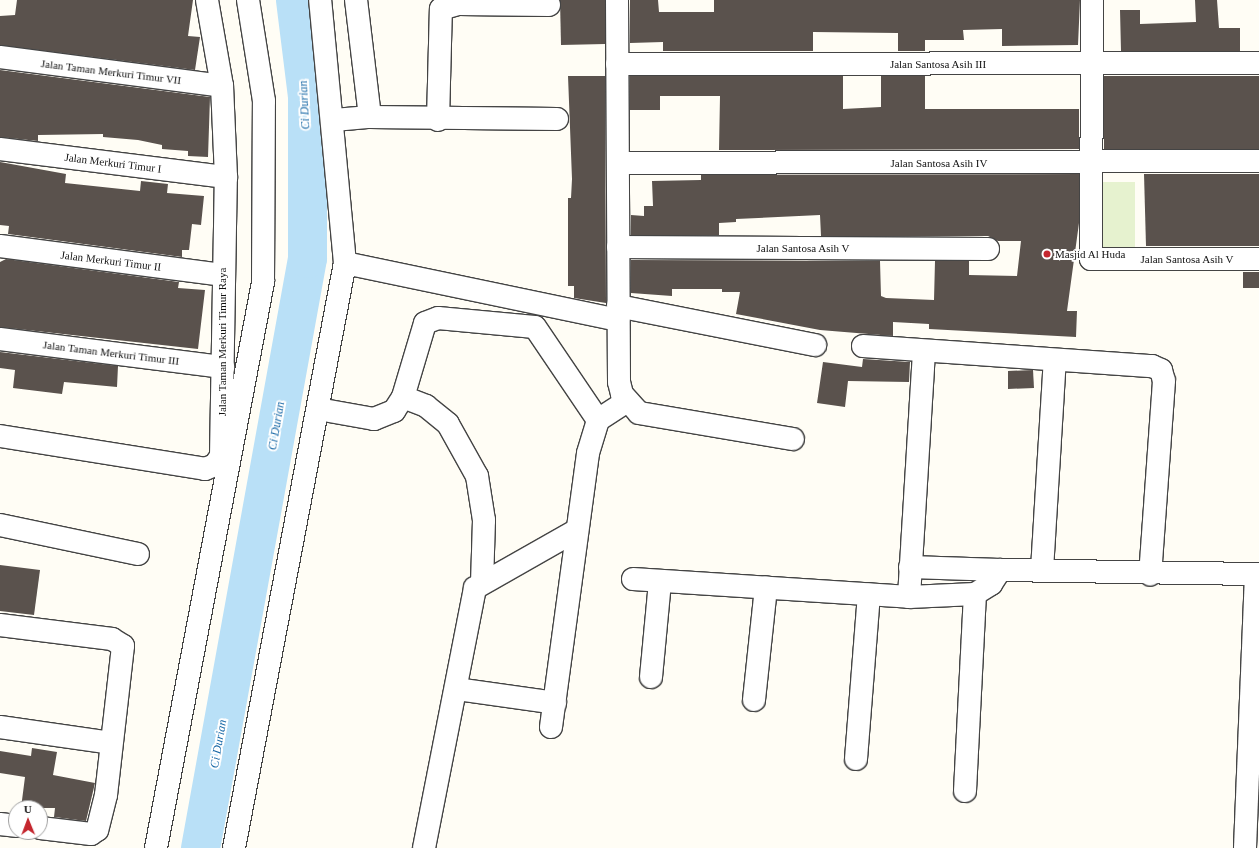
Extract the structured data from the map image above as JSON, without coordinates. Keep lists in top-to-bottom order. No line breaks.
{"streets":{"street":["Jalan Santosa Asih III","Jalan Taman Merkuri Timur VII","Jalan Merkuri Timur I","Jalan Santosa Asih IV","Jalan Santosa Asih V","Jalan Merkuri Timur II","Jalan Taman Merkuri Timur Raya","Jalan Taman Merkuri Timur III"]},"crossings":[["Jalan Taman Merkuri Timur VII","Jalan Taman Merkuri Timur Raya"],["Jalan Merkuri Timur I","Jalan Taman Merkuri Timur Raya"],["Jalan Santosa Asih IV","Jalan Santosa Asih V"],["Jalan Merkuri Timur II","Jalan Taman Merkuri Timur Raya"],["Jalan Taman Merkuri Timur Raya","Jalan Taman Merkuri Timur III"]],"water":["Ci Durian"],"places":["Masjid Al Huda"],"north":"top"}
